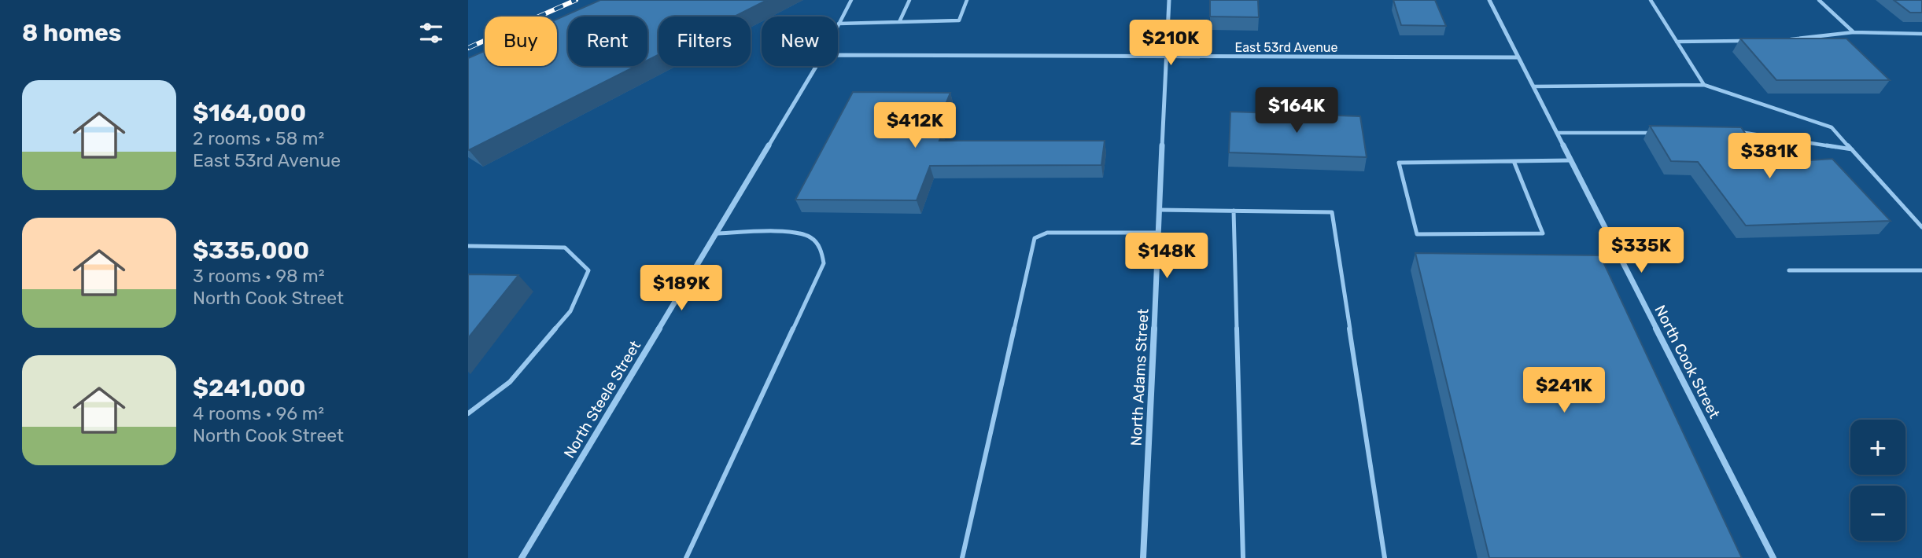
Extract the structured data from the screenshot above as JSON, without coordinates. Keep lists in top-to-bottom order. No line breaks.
{"streets":{"street":["East 53rd Avenue","North Cook Street","North Adams Street","North Steele Street"]},"crossings":[["East 53rd Avenue","North Cook Street"],["East 53rd Avenue","North Adams Street"]],"page":{"heading":"8 homes","chip":["Buy","Rent","Filters","New"],"price":["$210K","$164K","$412K","$381K","$335K","$148K","$189K","$241K"],"list":[{"name":"$164,000","note":"2 rooms · 58 m² · East 53rd Avenue"},{"name":"$335,000","note":"3 rooms · 98 m² · North Cook Street"},{"name":"$241,000","note":"4 rooms · 96 m² · North Cook Street"}],"map_buttons":["+","−"]}}
